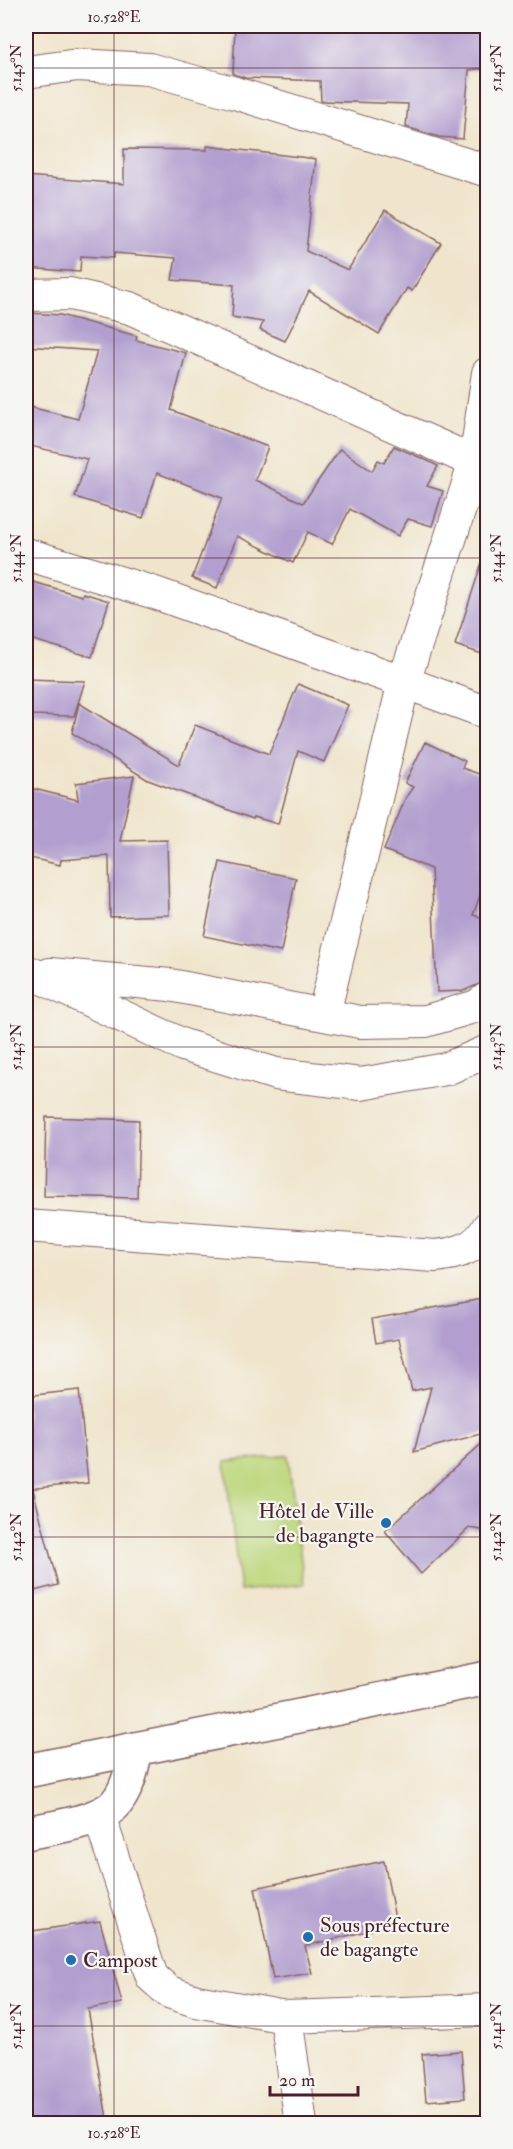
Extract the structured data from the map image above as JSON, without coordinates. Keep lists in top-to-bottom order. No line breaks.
{"places":["Hôtel de Ville de bagangte","Sous préfecture de bagangte","Campost"],"scale_bar":"20 m","coordinates":["10.528°E","5.145°N","5.144°N","5.143°N","5.142°N","5.141°N"]}
